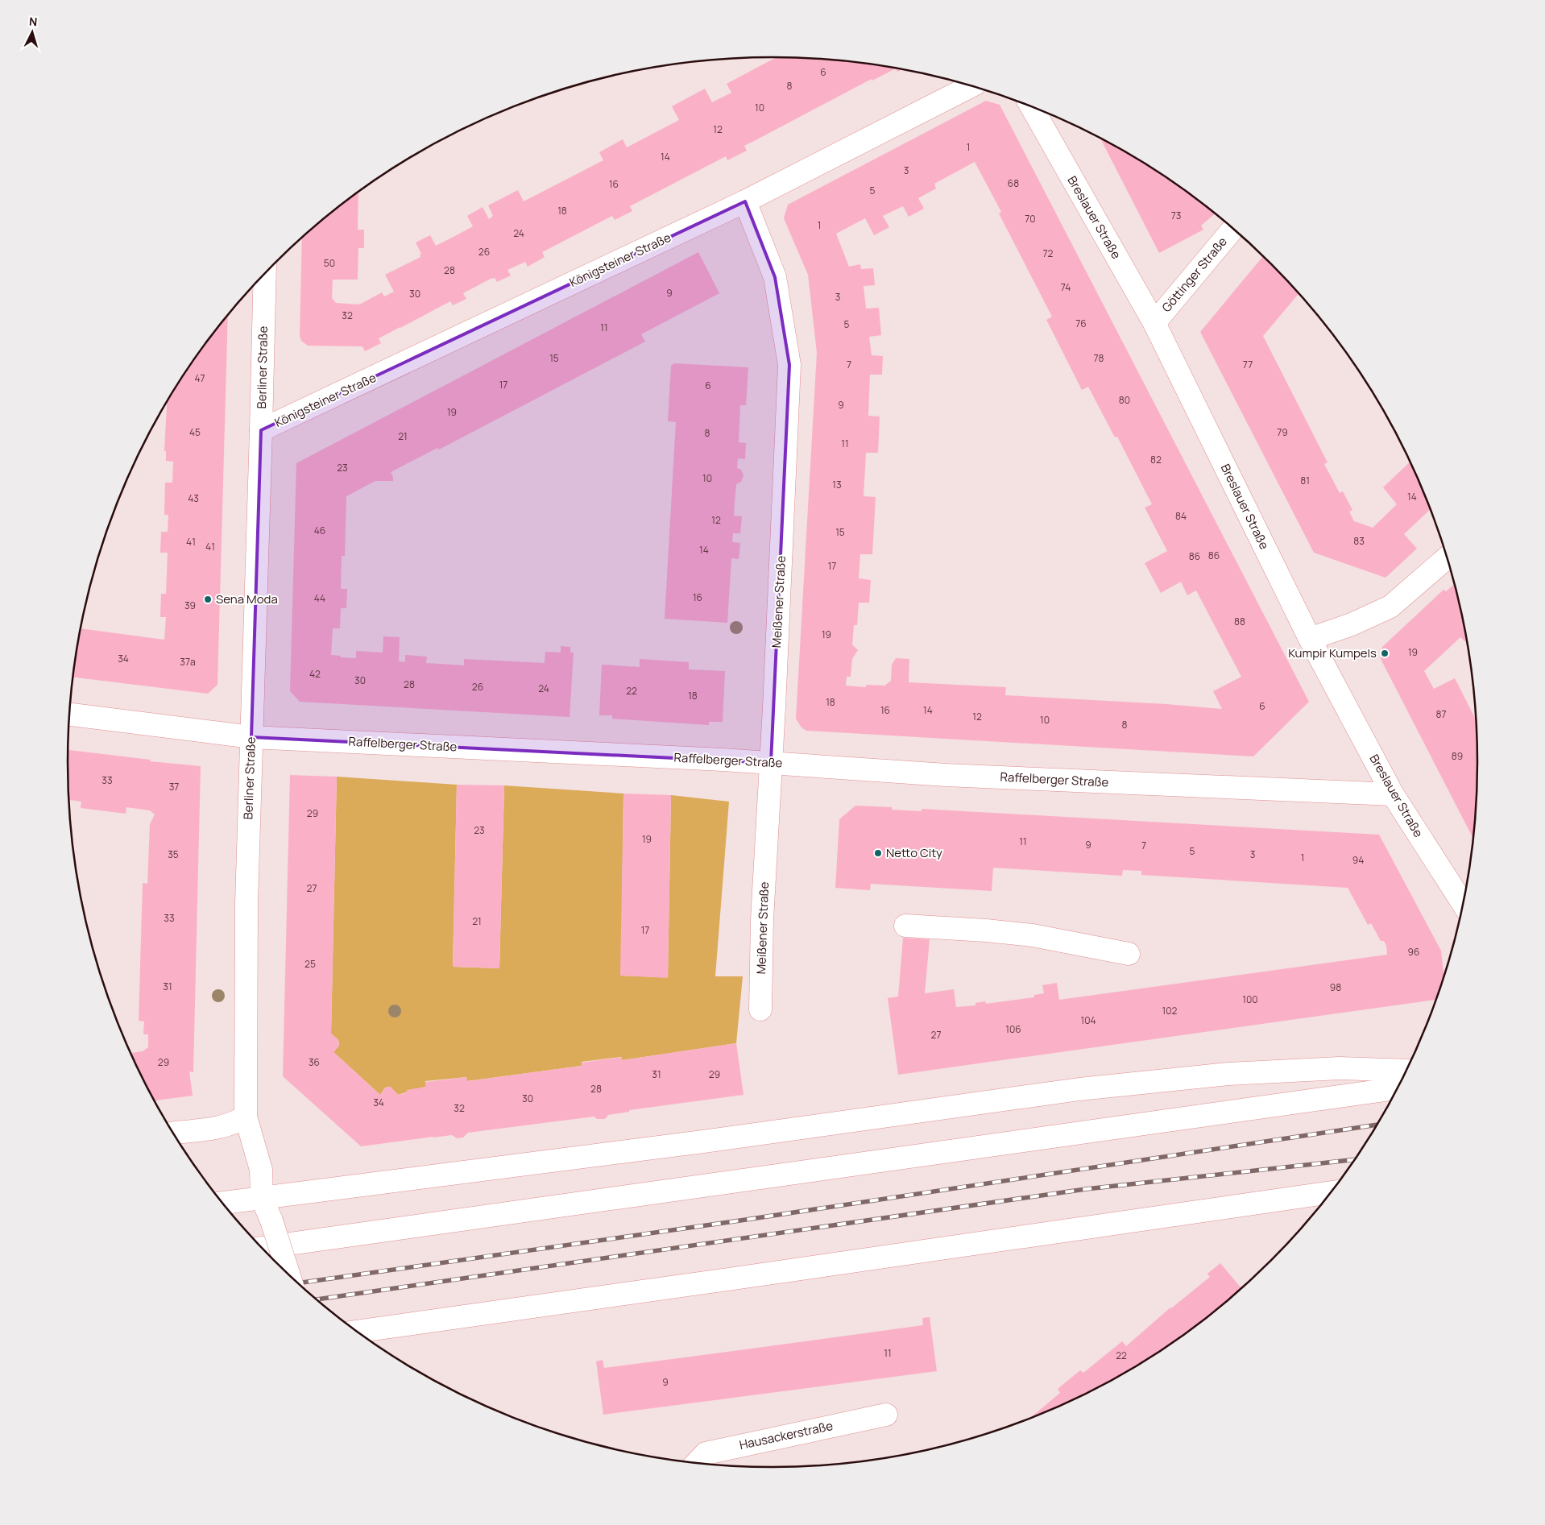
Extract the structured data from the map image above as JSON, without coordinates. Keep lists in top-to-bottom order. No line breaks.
{"streets":{"main road":["Breslauer Straße","Königsteiner Straße","Göttinger Straße","Berliner Straße","Meißener Straße","Raffelberger Straße","Hausackerstraße"]},"crossings":[["Breslauer Straße","Göttinger Straße"],["Breslauer Straße","Raffelberger Straße"],["Königsteiner Straße","Berliner Straße"],["Königsteiner Straße","Meißener Straße"],["Berliner Straße","Raffelberger Straße"],["Meißener Straße","Raffelberger Straße"]],"places":["Sena Moda","Kumpir Kumpels","Netto City"],"house_numbers":["6","8","10","12","1","14","3","68","16","5","18","73","70","1","24","26","72","50","28","74","9","30","3","32","76","5","11","15","78","7","77","47","17","6","80","9","19","45","79","8","21","11","82","23","10","81","13","14","43","84","12","46","15","83","41","41","14","86","86","17","16","44","39","88","19","19","34","37a","42","30","28","26","24","22","18","18","6","16","14","87","12","10","8","89","33","37","29","23","19","11","9","7","5","35","3","1","94","27","33","21","17","96","25","31","98","100","102","104","106","27","29","36","31","29","28","30","34","32","11","22","9"],"north":"top"}
